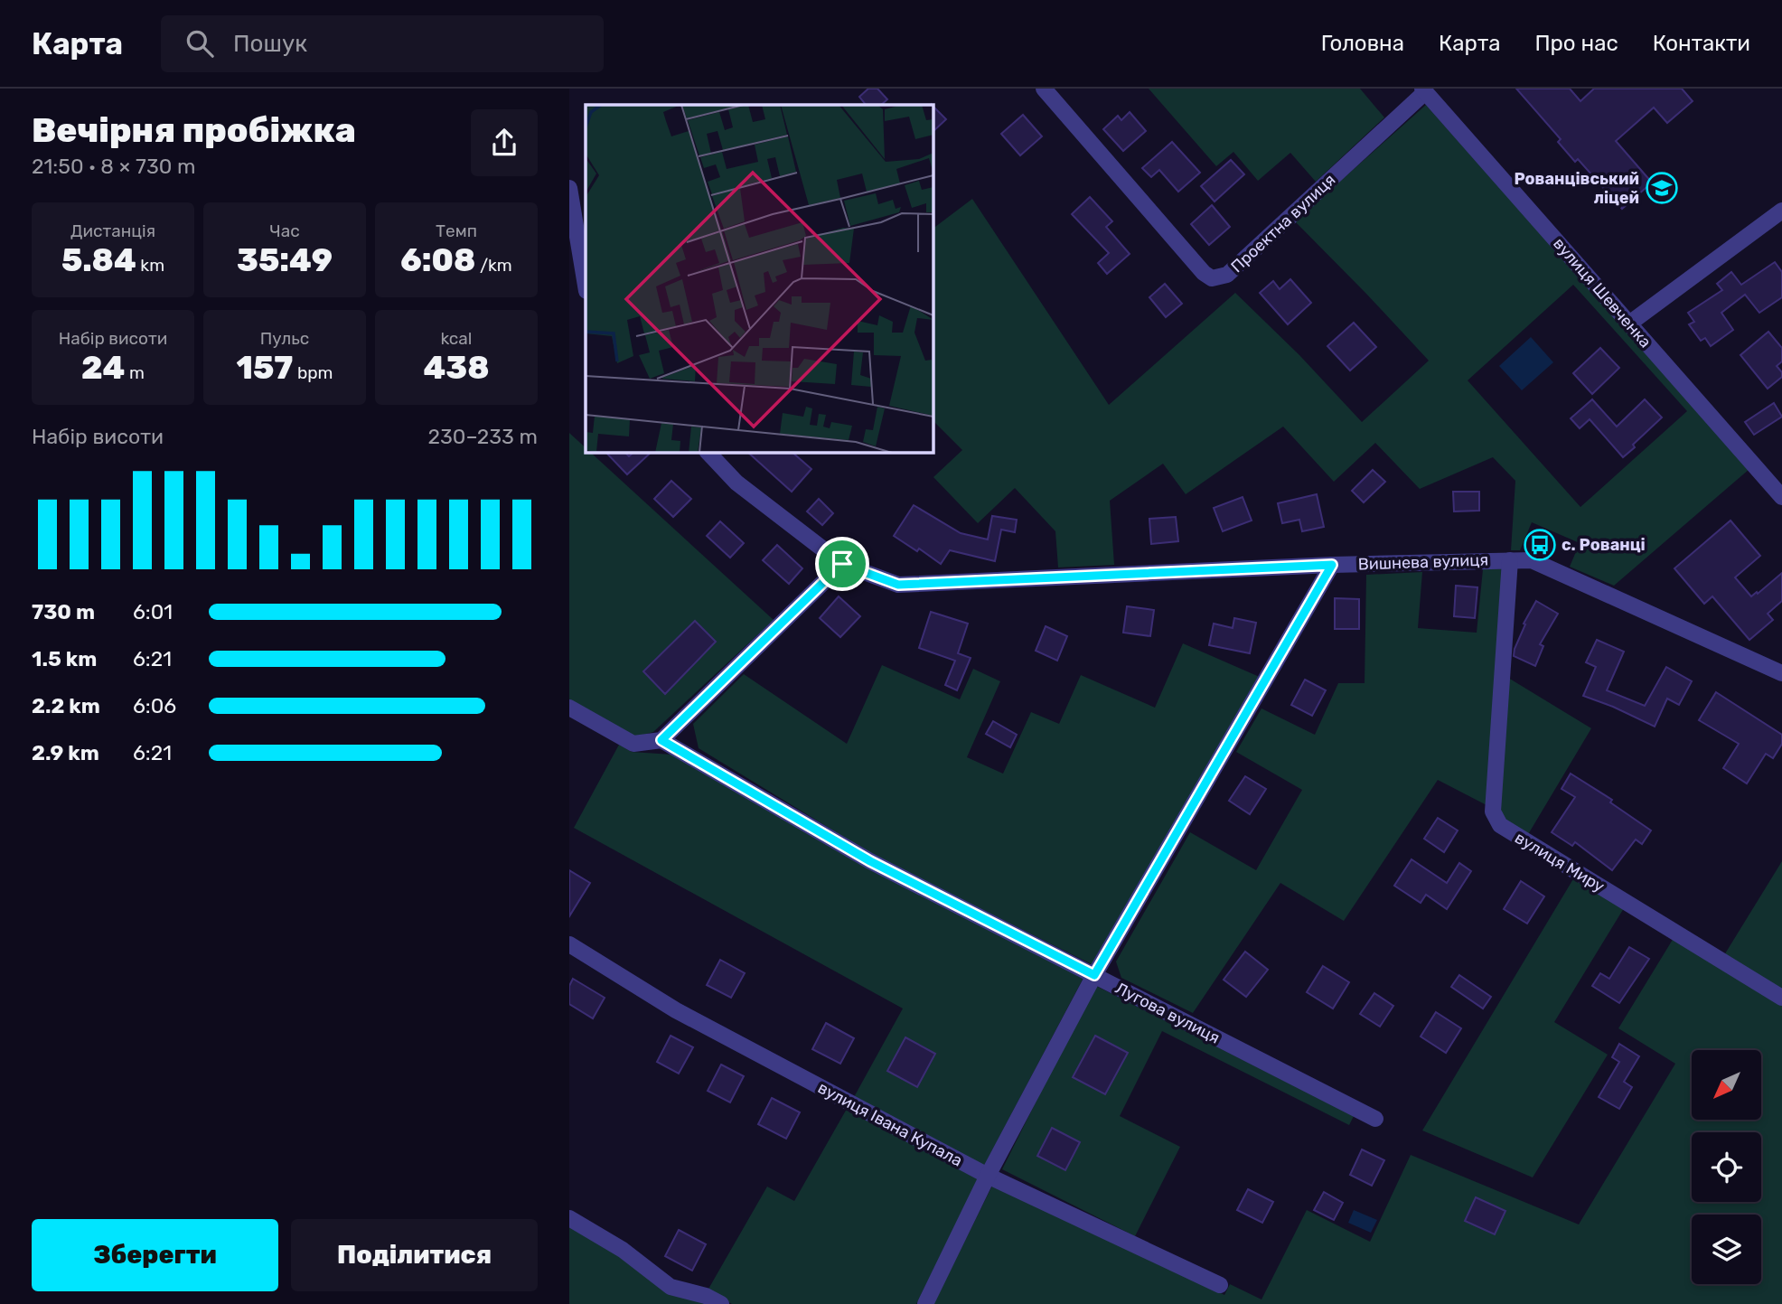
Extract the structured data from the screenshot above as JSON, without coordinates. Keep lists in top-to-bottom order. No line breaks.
{"streets":{"street":["Проектна вулиця","вулиця Шевченка","Вишнева вулиця","вулиця Миру","Лугова вулиця","вулиця Івана Купала"]},"crossings":[["Проектна вулиця","вулиця Шевченка"],["Вишнева вулиця","вулиця Миру"]],"places":{"school or university":["Рованцівський ліцей"],"bus stop":["с. Рованці"]},"north":"bottom left","page":{"header":"Карта","search":"Пошук","nav":["Головна","Карта","Про нас","Контакти"],"heading":["Вечірня пробіжка","21:50 · 8 × 730 m"],"stats":[["Дистанція","5.84 km"],["Час","35:49"],["Темп","6:08 /km"],["Набір висоти","24 m"],["Пульс","157 bpm"],["kcal","438"]],"chart":["Набір висоти","230–233 m"],"list":[{"name":"730 m","note":"6:01"},{"name":"1.5 km","note":"6:21"},{"name":"2.2 km","note":"6:06"},{"name":"2.9 km","note":"6:21"}],"buttons":["Зберегти","Поділитися"]}}
